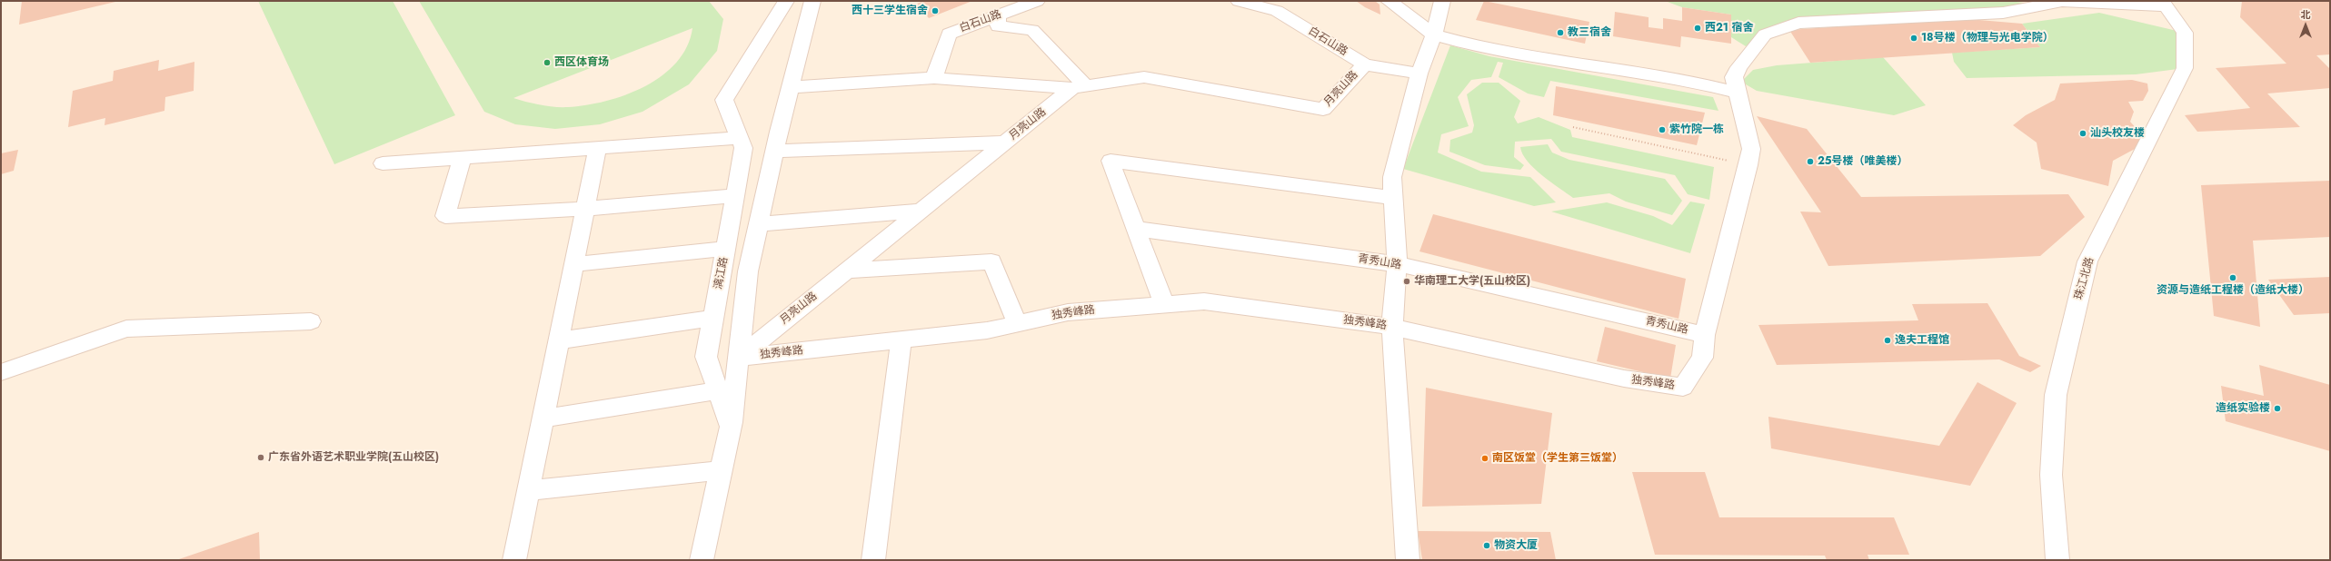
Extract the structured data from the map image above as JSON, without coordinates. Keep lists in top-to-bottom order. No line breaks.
{"streets":{"street":["白石山路","月亮山路","青秀山路","漓江路","珠江北路","独秀峰路"]},"crossings":[["白石山路","月亮山路"],["月亮山路","独秀峰路"],["青秀山路","独秀峰路"],["珠江北路","独秀峰路"]],"places":["西十三学生宿舍","西21 宿舍","教三宿舍","18号楼（物理与光电学院）","西区体育场","紫竹院一栋","汕头校友楼","25号楼（唯美楼）","资源与造纸工程楼（造纸大楼）","华南理工大学(五山校区)","逸夫工程馆","造纸实验楼","广东省外语艺术职业学院(五山校区)","南区饭堂（学生第三饭堂）","物资大厦"],"north":"top"}
